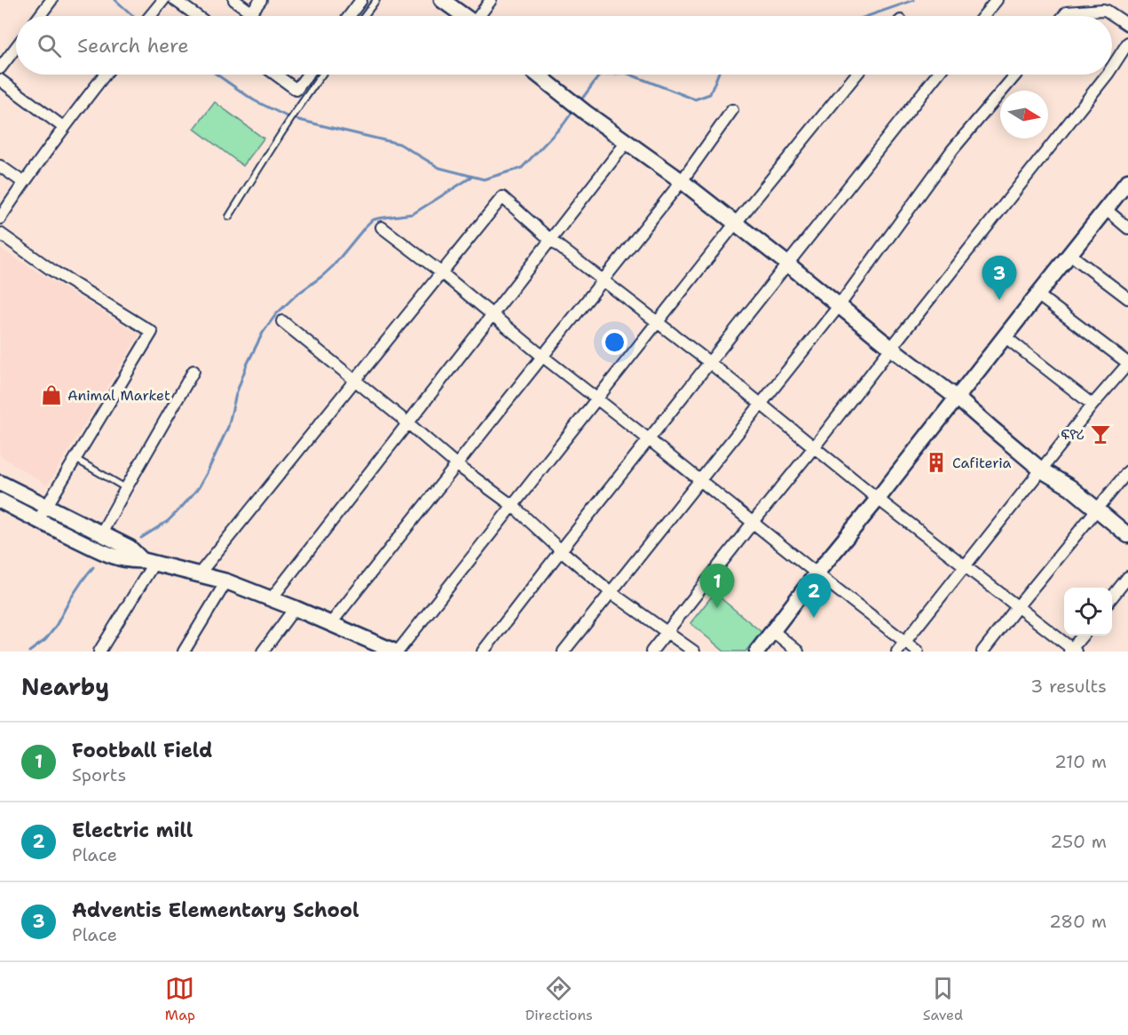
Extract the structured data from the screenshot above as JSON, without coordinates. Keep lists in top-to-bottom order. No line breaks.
{"places":{"shop":["Animal Market"],"bar":["ፍዮሪ"],"building":["Cafiteria"]},"north":"right","page":{"search":"Search here","pins":["3","1","2"],"heading":["Nearby","3 results"],"list":[{"mark":"1","name":"Football Field","note":"Sports","value":"210 m"},{"mark":"2","name":"Electric mill","note":"Place","value":"250 m"},{"mark":"3","name":"Adventis Elementary School","note":"Place","value":"280 m"}],"nav":["Map","Directions","Saved"]}}
